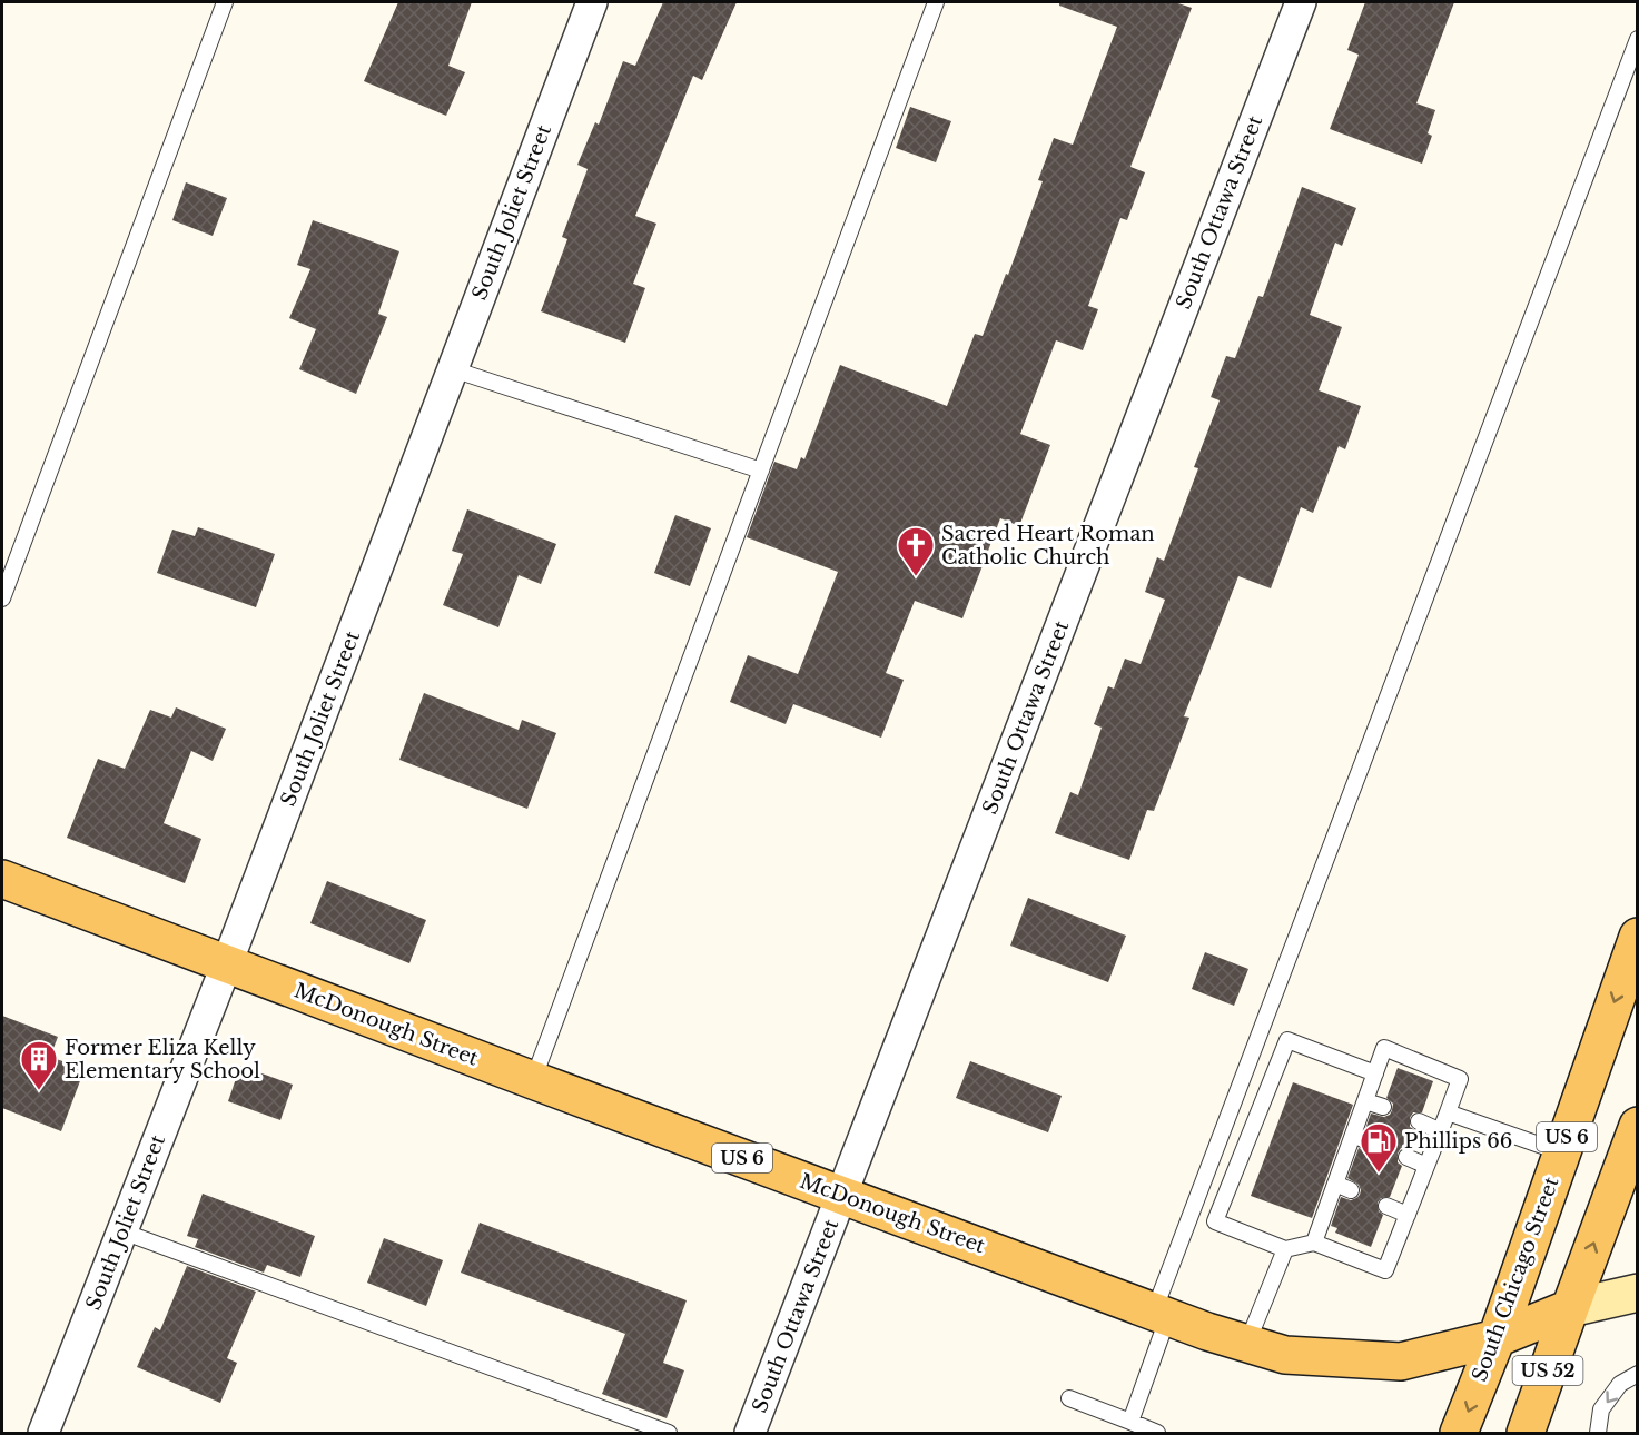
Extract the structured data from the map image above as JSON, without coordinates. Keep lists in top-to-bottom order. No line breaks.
{"streets":{"main road":["McDonough Street","US 6","South Chicago Street","US 52"],"street":["South Joliet Street","South Ottawa Street"]},"crossings":[["South Joliet Street","McDonough Street"],["South Ottawa Street","McDonough Street"],["McDonough Street","US 6"],["McDonough Street","South Chicago Street"],["McDonough Street","US 52"],["US 6","US 52"]],"places":{"church":["Sacred Heart Roman Catholic Church"],"building":["Former Eliza Kelly Elementary School"],"fuel station":["Phillips 66"]}}
